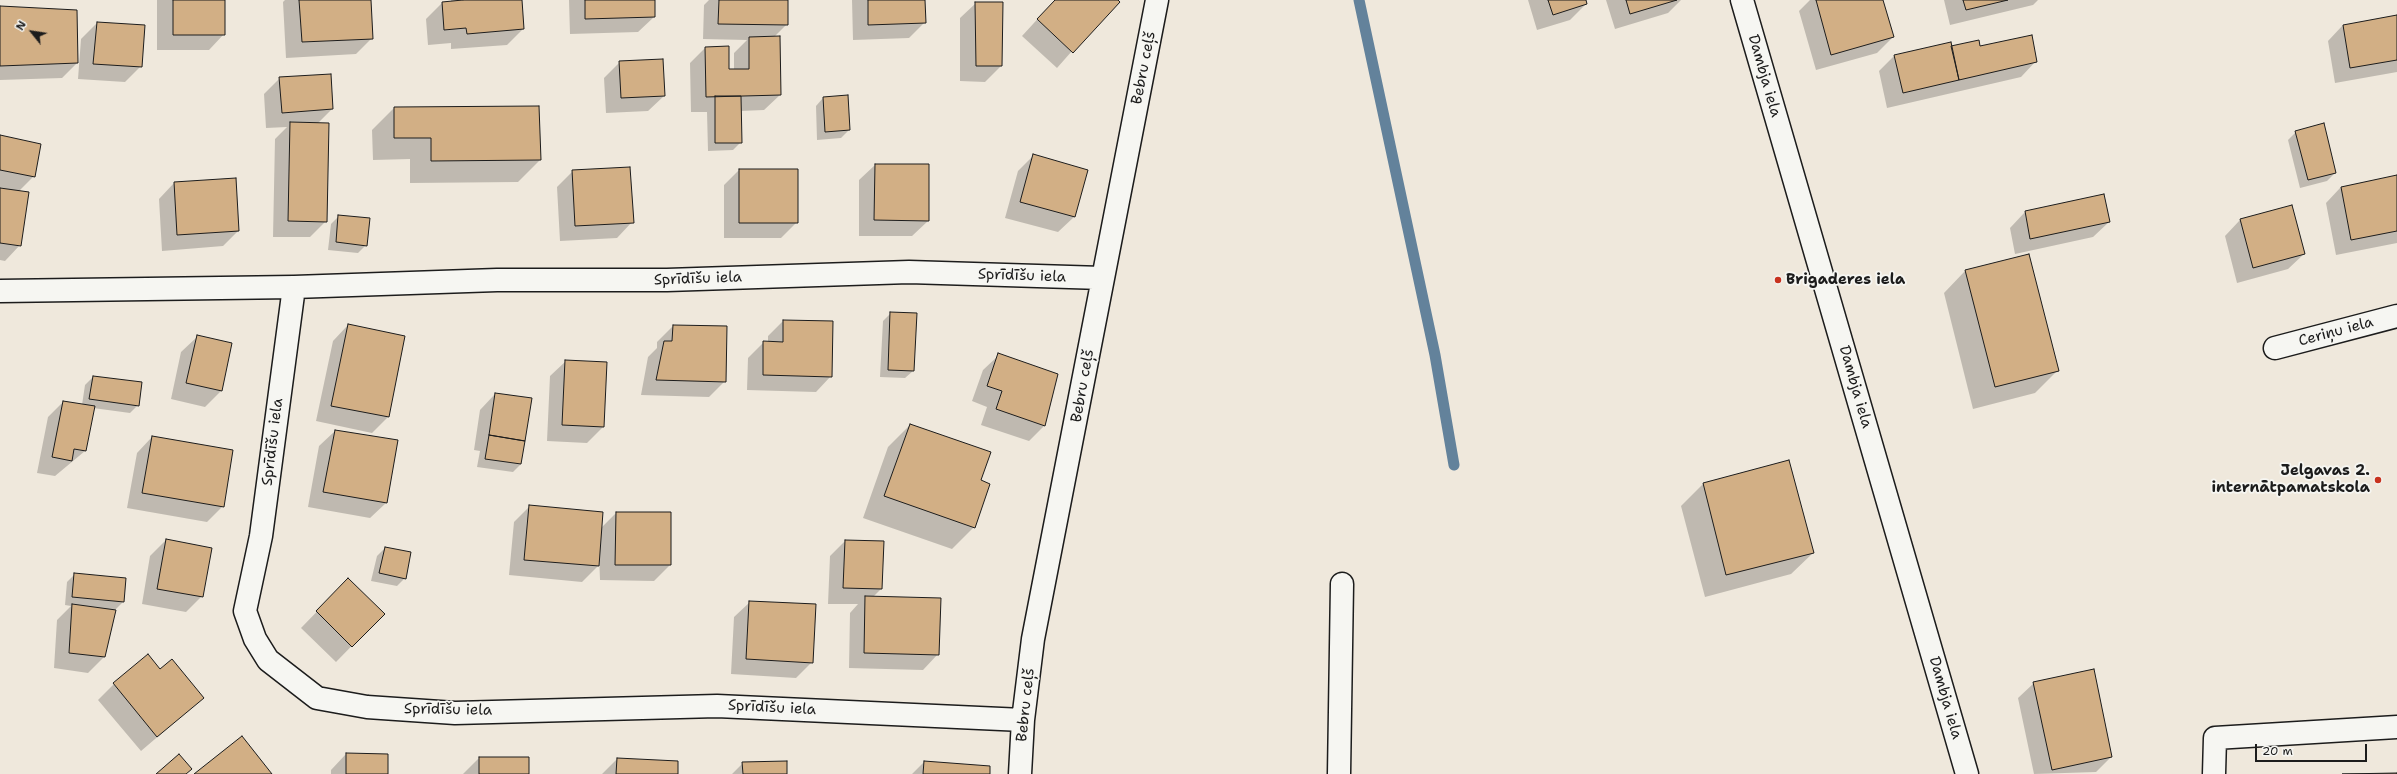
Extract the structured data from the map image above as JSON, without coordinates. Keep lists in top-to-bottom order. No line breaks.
{"streets":{"street":["Bebru ceļš","Dambja iela","Sprīdīšu iela","Ceriņu iela"]},"crossings":[["Bebru ceļš","Sprīdīšu iela"]],"places":["Brigaderes iela","Jelgavas 2. internātpamatskola"],"scale_bar":"20 m","north":"top left"}
